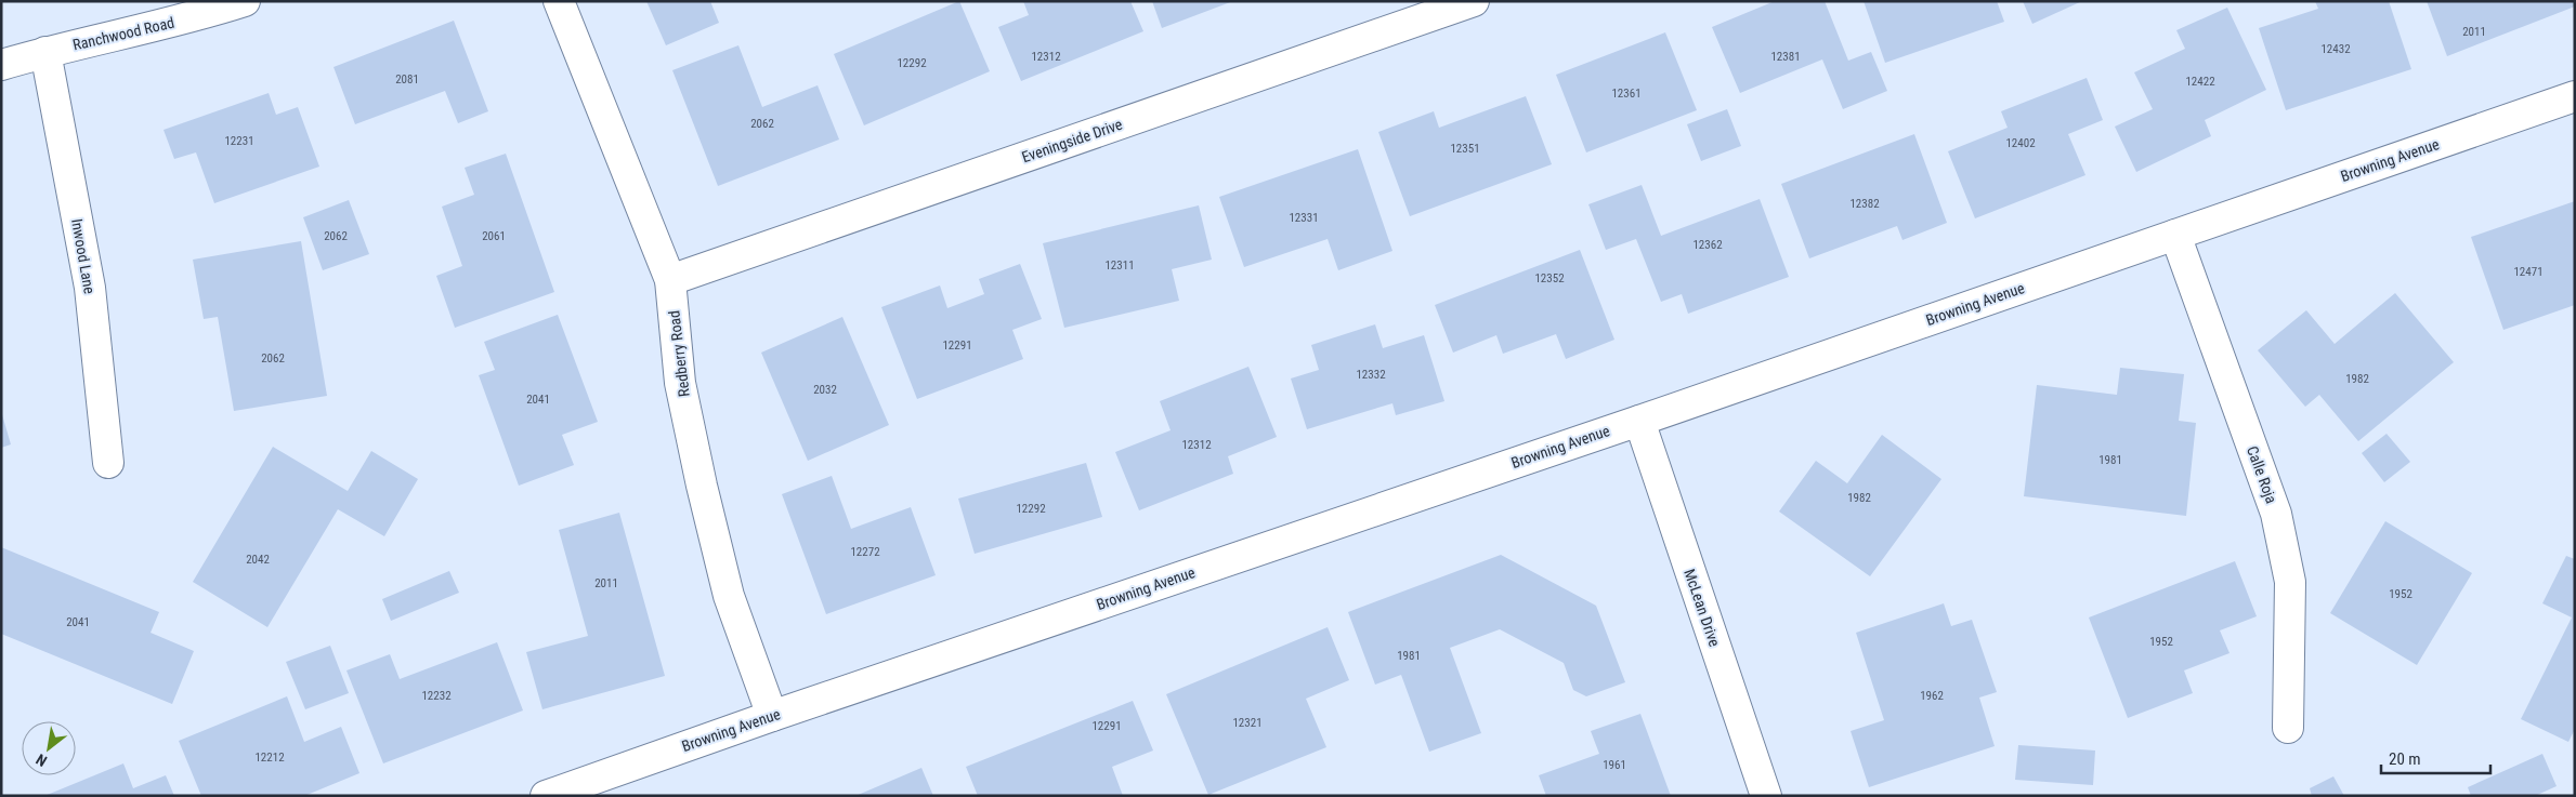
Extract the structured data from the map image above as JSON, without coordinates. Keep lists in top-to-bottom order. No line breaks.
{"streets":{"street":["Ranchwood Road","Eveningside Drive","Browning Avenue","Inwood Lane","Redberry Road","Calle Roja","McLean Drive"]},"crossings":[["Ranchwood Road","Inwood Lane"],["Eveningside Drive","Redberry Road"],["Browning Avenue","Redberry Road"],["Browning Avenue","Calle Roja"],["Browning Avenue","McLean Drive"]],"house_numbers":["2011","12432","12312","12381","12292","2081","12422","12361","2062","12231","12402","12351","12382","12331","2062","2061","12362","12311","12471","12352","12291","2062","12332","1982","2032","2041","12312","1981","1982","12292","12272","2042","2011","1952","2041","1952","1981","12232","1962","12321","12291","12212","1961"],"scale_bar":"20 m","north":"bottom left"}
